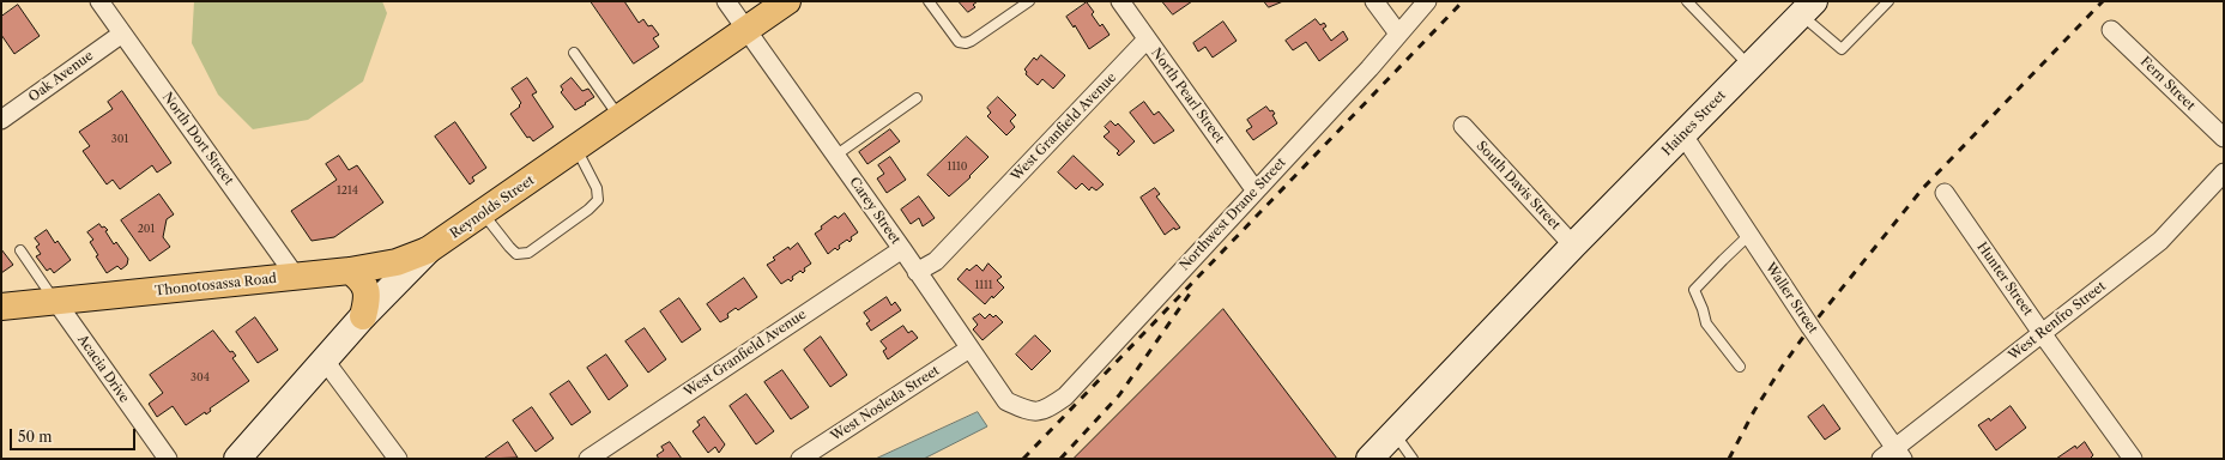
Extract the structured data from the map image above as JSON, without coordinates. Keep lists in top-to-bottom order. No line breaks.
{"streets":{"main road":["Reynolds Street","Thonotosassa Road"],"street":["Oak Avenue","Fern Street","North Pearl Street","Haines Street","West Granfield Avenue","North Dort Street","South Davis Street","Carey Street","Northwest Drane Street","Hunter Street","Waller Street","West Renfro Street","Acacia Drive","West Nosleda Street"]},"crossings":[["Oak Avenue","North Dort Street"],["North Pearl Street","West Granfield Avenue"],["North Pearl Street","Northwest Drane Street"],["Haines Street","South Davis Street"],["Haines Street","Waller Street"],["West Granfield Avenue","Carey Street"],["North Dort Street","Thonotosassa Road"],["Reynolds Street","Carey Street"],["Reynolds Street","Thonotosassa Road"],["Carey Street","Northwest Drane Street"],["Carey Street","West Nosleda Street"],["Hunter Street","West Renfro Street"],["Thonotosassa Road","Acacia Drive"],["Waller Street","West Renfro Street"]],"house_numbers":["301","1110","1214","201","1111","304"],"scale_bar":"50 m"}
